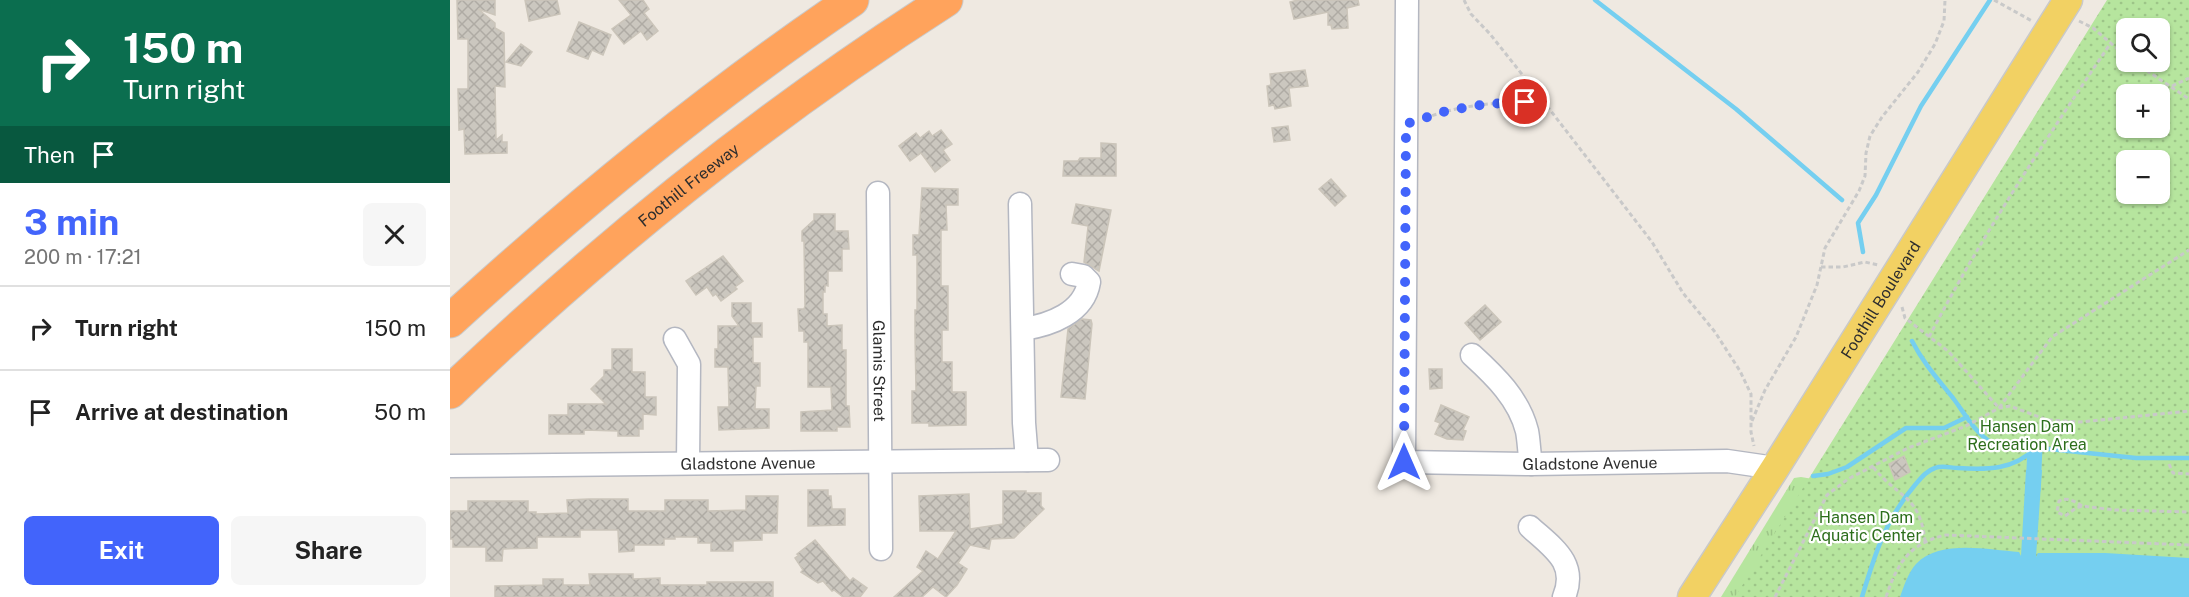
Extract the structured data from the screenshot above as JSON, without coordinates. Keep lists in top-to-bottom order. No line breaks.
{"streets":{"highway":["Foothill Freeway"],"main road":["Foothill Boulevard"],"street":["Glamis Street","Gladstone Avenue"]},"crossings":[["Foothill Boulevard","Gladstone Avenue"],["Glamis Street","Gladstone Avenue"]],"parks":["Hansen Dam Recreation Area","Hansen Dam Aquatic Center"],"page":{"turn":["150 m","Turn right"],"map_buttons":["+","−"],"then":"Then","heading":["3 min","200 m · 17:21"],"list":[{"name":"Turn right","value":"150 m"},{"name":"Arrive at destination","value":"50 m"}],"buttons":["Exit","Share"]}}
